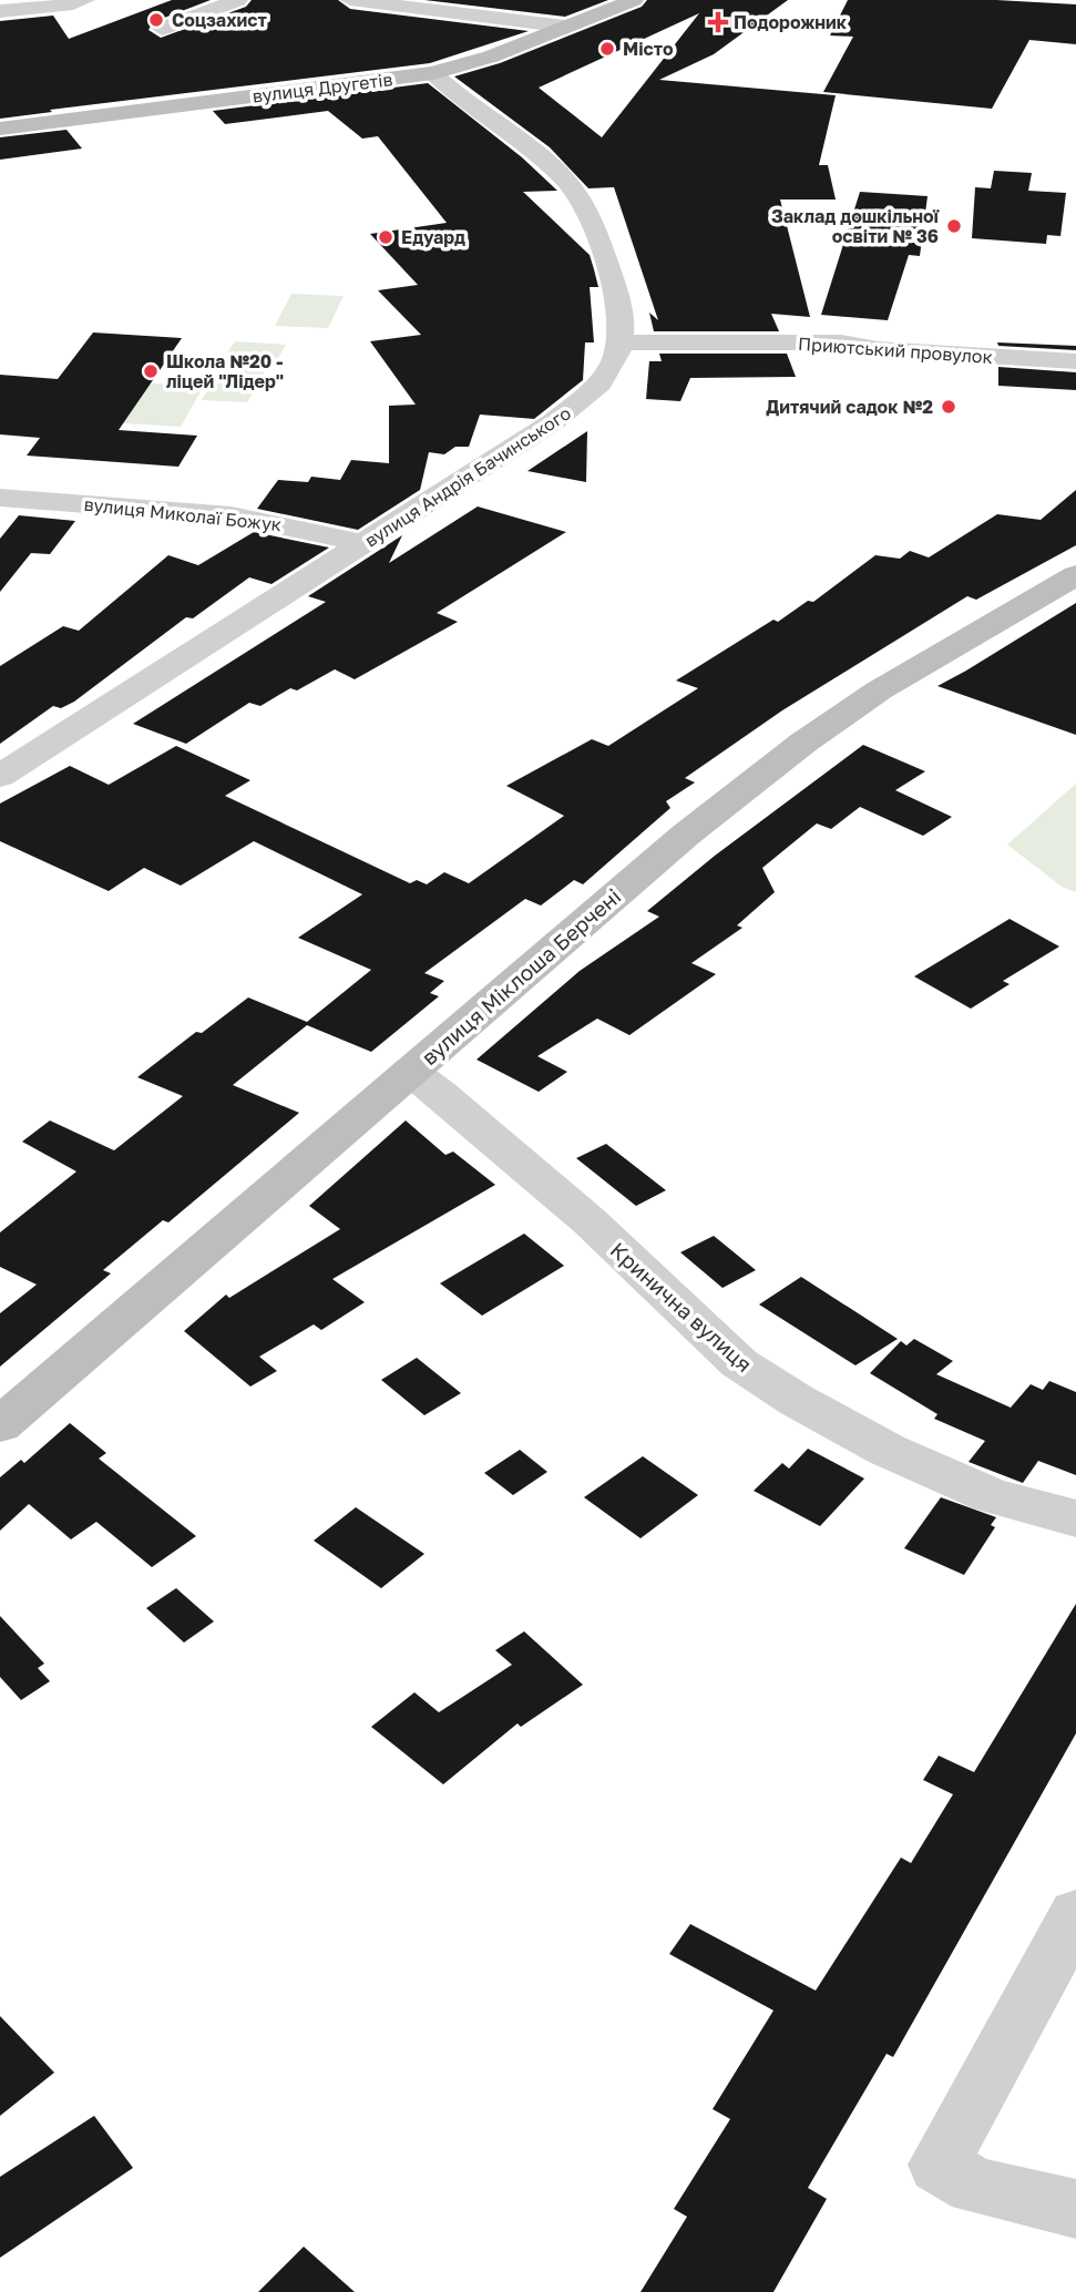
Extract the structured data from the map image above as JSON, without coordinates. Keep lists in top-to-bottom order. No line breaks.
{"streets":{"street":["вулиця Другетів","Приютський провулок","вулиця Андрія Бачинського","вулиця Миколаї Божук","вулиця Міклоша Берчені","Кринична вулиця"]},"crossings":[["вулиця Другетів","вулиця Андрія Бачинського"],["Приютський провулок","вулиця Андрія Бачинського"],["вулиця Андрія Бачинського","вулиця Миколаї Божук"],["вулиця Міклоша Берчені","Кринична вулиця"]],"places":{"other":["Соцзахист","Місто","Заклад дошкільної освіти № 36","Едуард","Школа №20 - ліцей \"Лідер\"","Дитячий садок №2"],"health":["Подорожник"]}}
